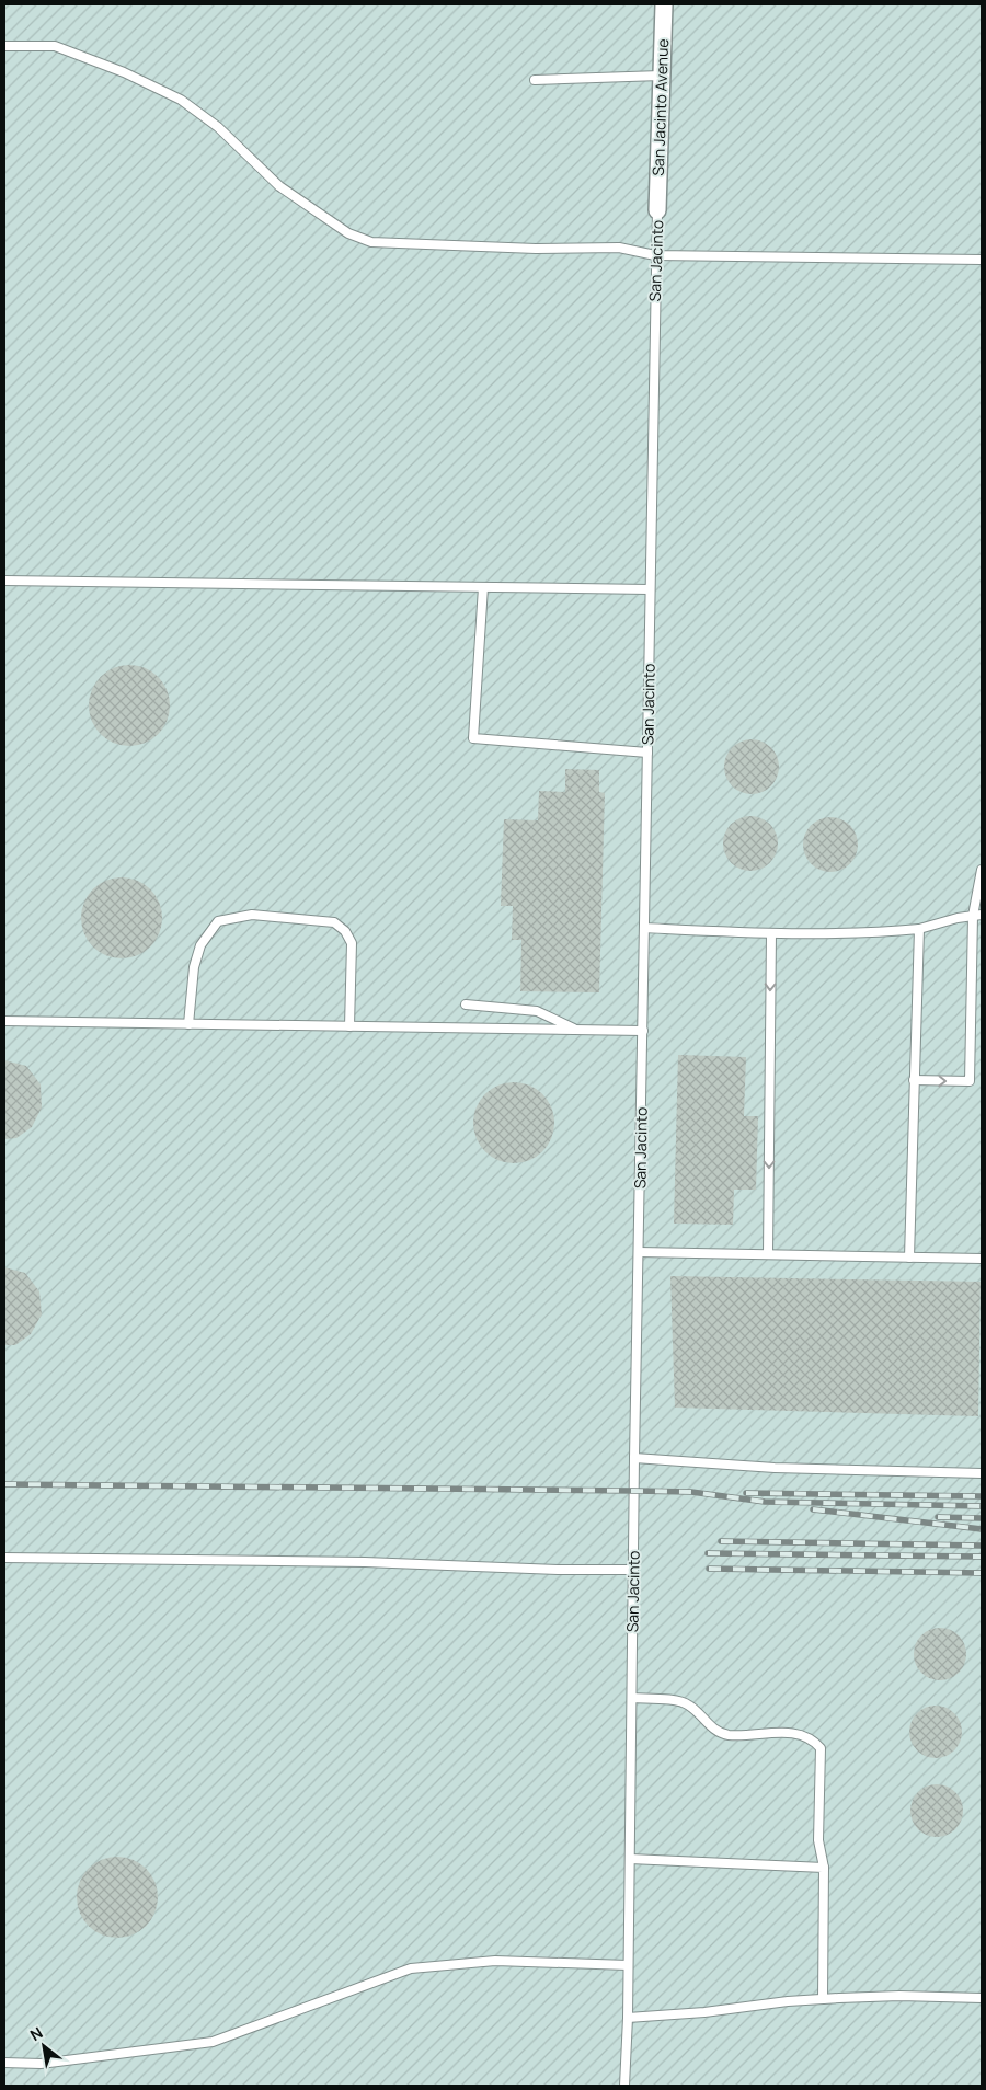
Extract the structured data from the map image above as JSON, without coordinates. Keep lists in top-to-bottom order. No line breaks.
{"streets":{"street":["San Jacinto Avenue"],"lane":["San Jacinto"]},"crossings":[["San Jacinto Avenue","San Jacinto"]],"north":"top left"}
